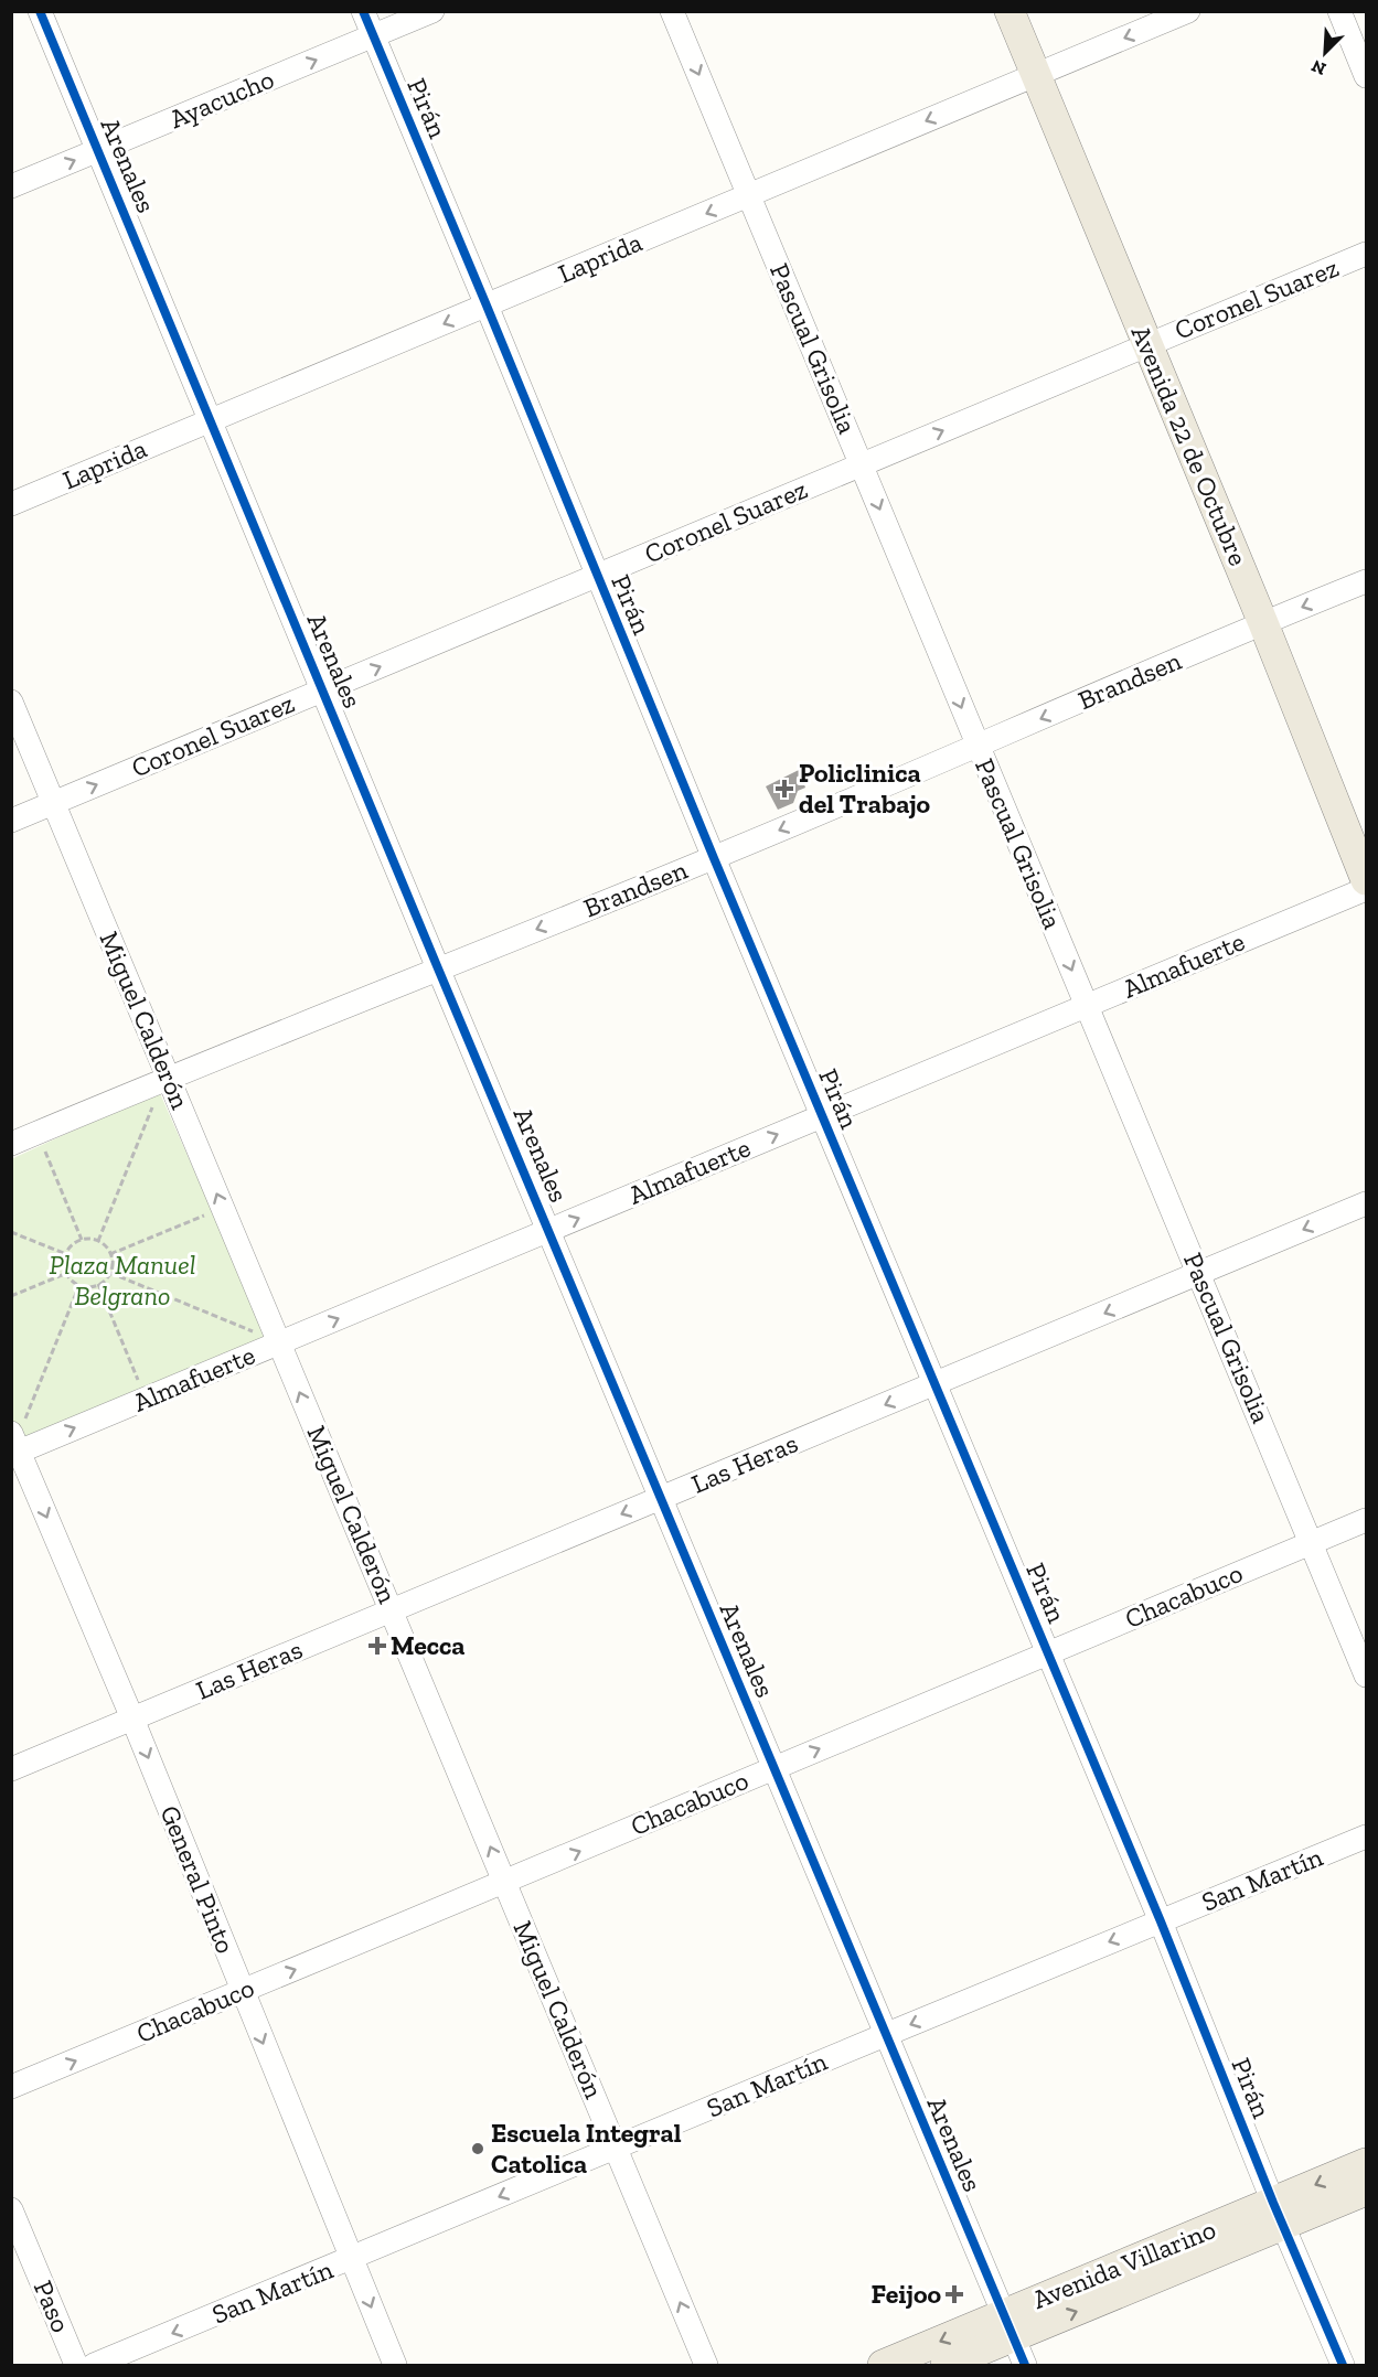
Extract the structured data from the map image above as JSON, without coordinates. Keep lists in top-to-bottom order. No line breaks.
{"streets":{"main road":["Avenida 22 de Octubre","Avenida Villarino"],"street":["Ayacucho","Pirán","Arenales","Laprida","Coronel Suarez","Pascual Grisolia","Brandsen","Almafuerte","Miguel Calderón","Las Heras","Chacabuco","General Pinto","San Martín","Paso"]},"crossings":[["Ayacucho","Pirán"],["Ayacucho","Arenales"],["Pirán","Laprida"],["Pirán","Coronel Suarez"],["Pirán","Brandsen"],["Pirán","Almafuerte"],["Pirán","Las Heras"],["Pirán","Chacabuco"],["Pirán","San Martín"],["Pirán","Avenida Villarino"],["Arenales","Laprida"],["Arenales","Coronel Suarez"],["Arenales","Brandsen"],["Arenales","Almafuerte"],["Arenales","Las Heras"],["Arenales","Chacabuco"],["Arenales","San Martín"],["Arenales","Avenida Villarino"],["Laprida","Pascual Grisolia"],["Laprida","Avenida 22 de Octubre"],["Coronel Suarez","Pascual Grisolia"],["Coronel Suarez","Avenida 22 de Octubre"],["Coronel Suarez","Miguel Calderón"],["Pascual Grisolia","Brandsen"],["Pascual Grisolia","Almafuerte"],["Pascual Grisolia","Las Heras"],["Pascual Grisolia","Chacabuco"],["Avenida 22 de Octubre","Brandsen"],["Brandsen","Miguel Calderón"],["Almafuerte","Miguel Calderón"],["Almafuerte","General Pinto"],["Miguel Calderón","Las Heras"],["Miguel Calderón","Chacabuco"],["Miguel Calderón","San Martín"],["Las Heras","General Pinto"],["Chacabuco","General Pinto"],["General Pinto","San Martín"]],"one_way":["Ayacucho","Laprida","Coronel Suarez","Pascual Grisolia","Brandsen","Almafuerte","Miguel Calderón","Las Heras","Chacabuco","General Pinto","San Martín"],"parks":["Plaza Manuel Belgrano"],"places":{"health":["Policlinica del Trabajo","Mecca","Feijoo"],"other":["Escuela Integral Catolica"]},"north":"bottom left"}
